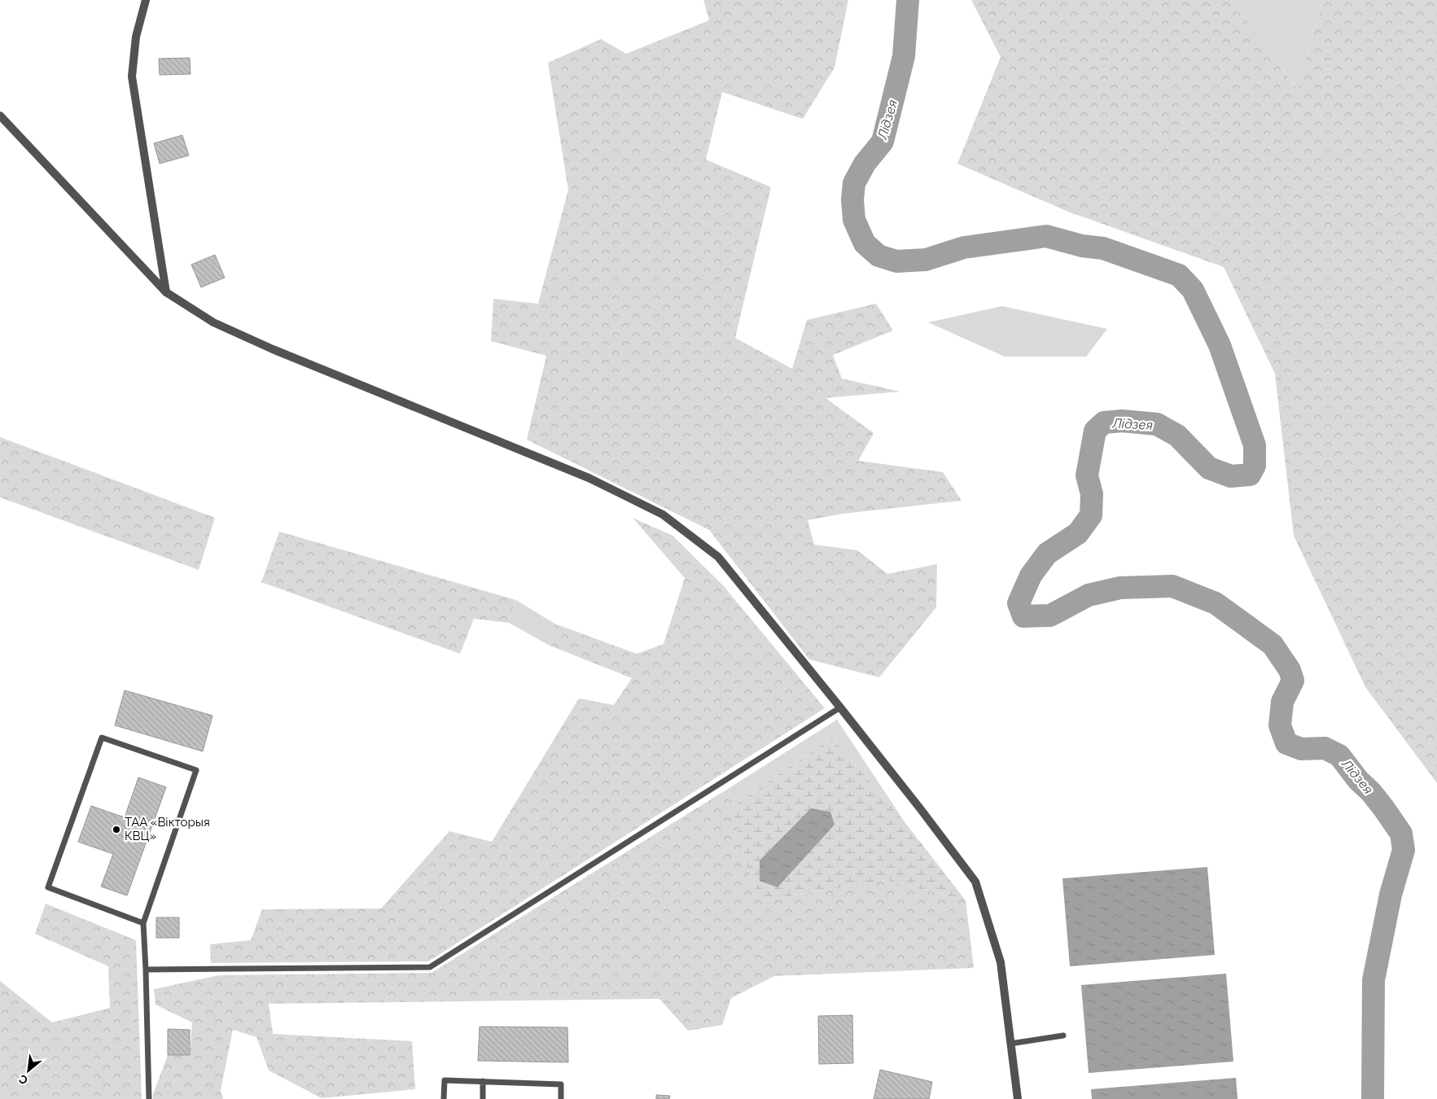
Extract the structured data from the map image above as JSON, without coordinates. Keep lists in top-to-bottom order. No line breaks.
{"water":["Лідзея"],"places":["ТАА «Вікторыя КВЦ»"],"north":"bottom left"}
